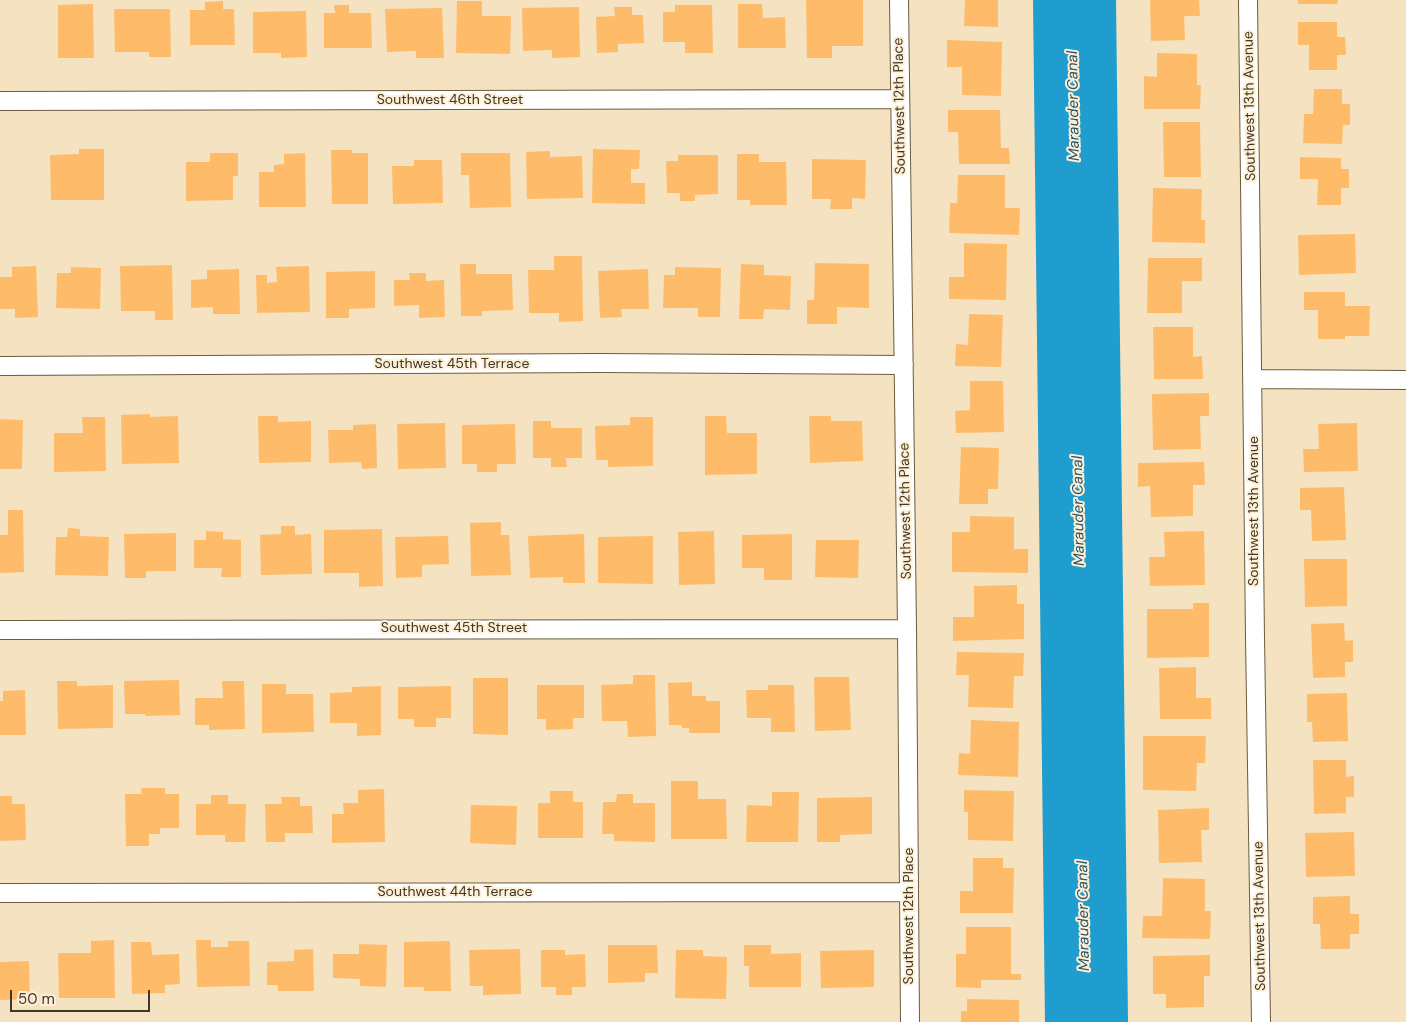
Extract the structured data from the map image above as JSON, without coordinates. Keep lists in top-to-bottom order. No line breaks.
{"streets":{"street":["Southwest 46th Street","Southwest 12th Place","Southwest 13th Avenue","Southwest 45th Terrace","Southwest 45th Street","Southwest 44th Terrace"]},"crossings":[["Southwest 46th Street","Southwest 12th Place"],["Southwest 12th Place","Southwest 45th Terrace"],["Southwest 12th Place","Southwest 45th Street"],["Southwest 12th Place","Southwest 44th Terrace"]],"water":["Marauder Canal"],"scale_bar":"50 m"}
